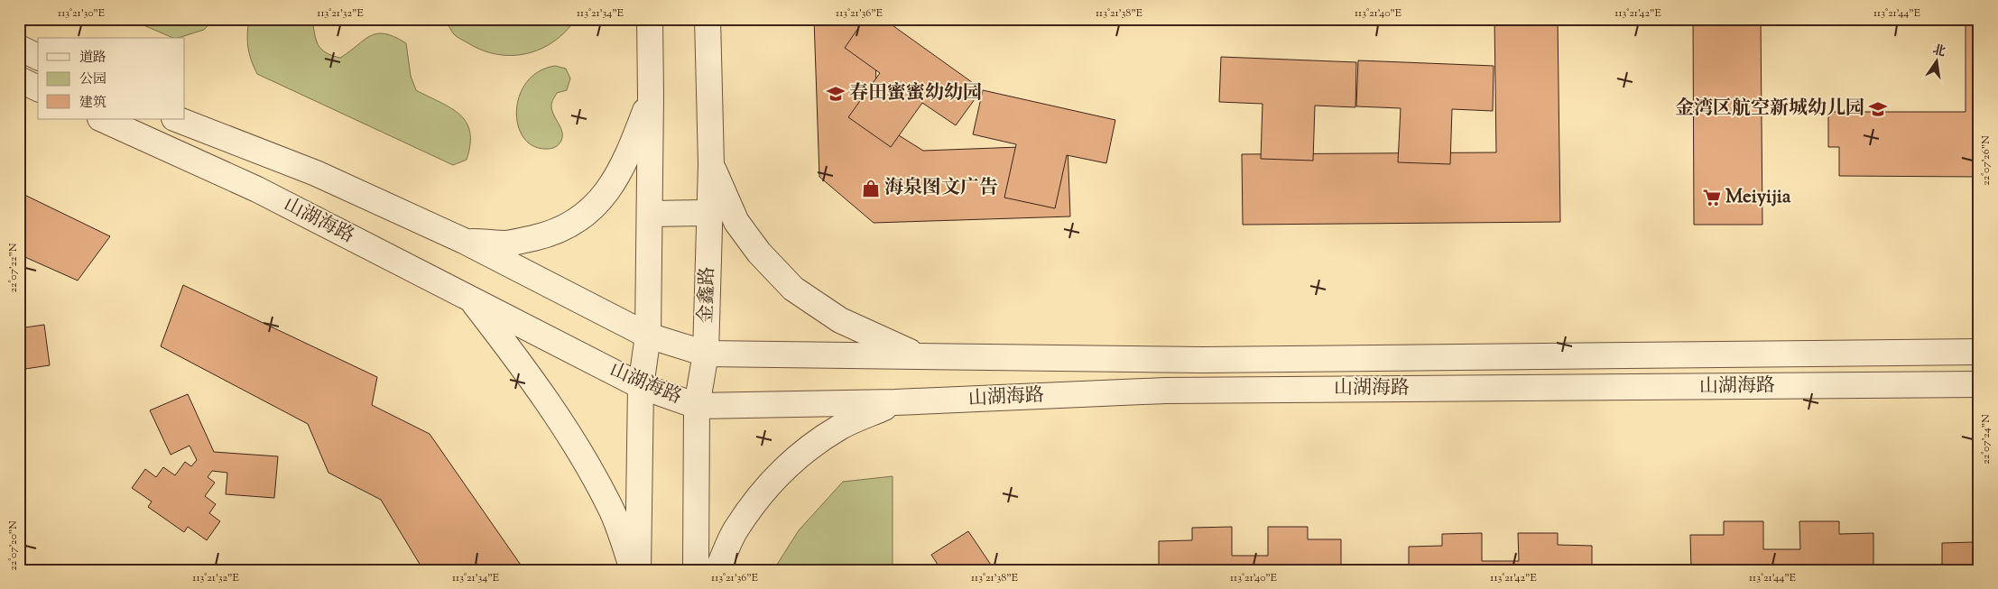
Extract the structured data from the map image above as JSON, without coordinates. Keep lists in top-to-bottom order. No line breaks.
{"streets":{"street":["山湖海路","金鑫路"]},"crossings":[["山湖海路","金鑫路"]],"places":{"school or university":["春田蜜蜜幼幼园","金湾区航空新城幼儿园"],"shop":["海泉图文广告"],"supermarket":["Meiyijia"]},"legend":["道路","公园","建筑"],"north":"top","coordinates":["113°21'30\"E","113°21'32\"E","113°21'34\"E","113°21'36\"E","113°21'38\"E","113°21'40\"E","113°21'42\"E","113°21'44\"E","22°07'26\"N","22°07'22\"N","22°07'24\"N","22°07'20\"N"]}
